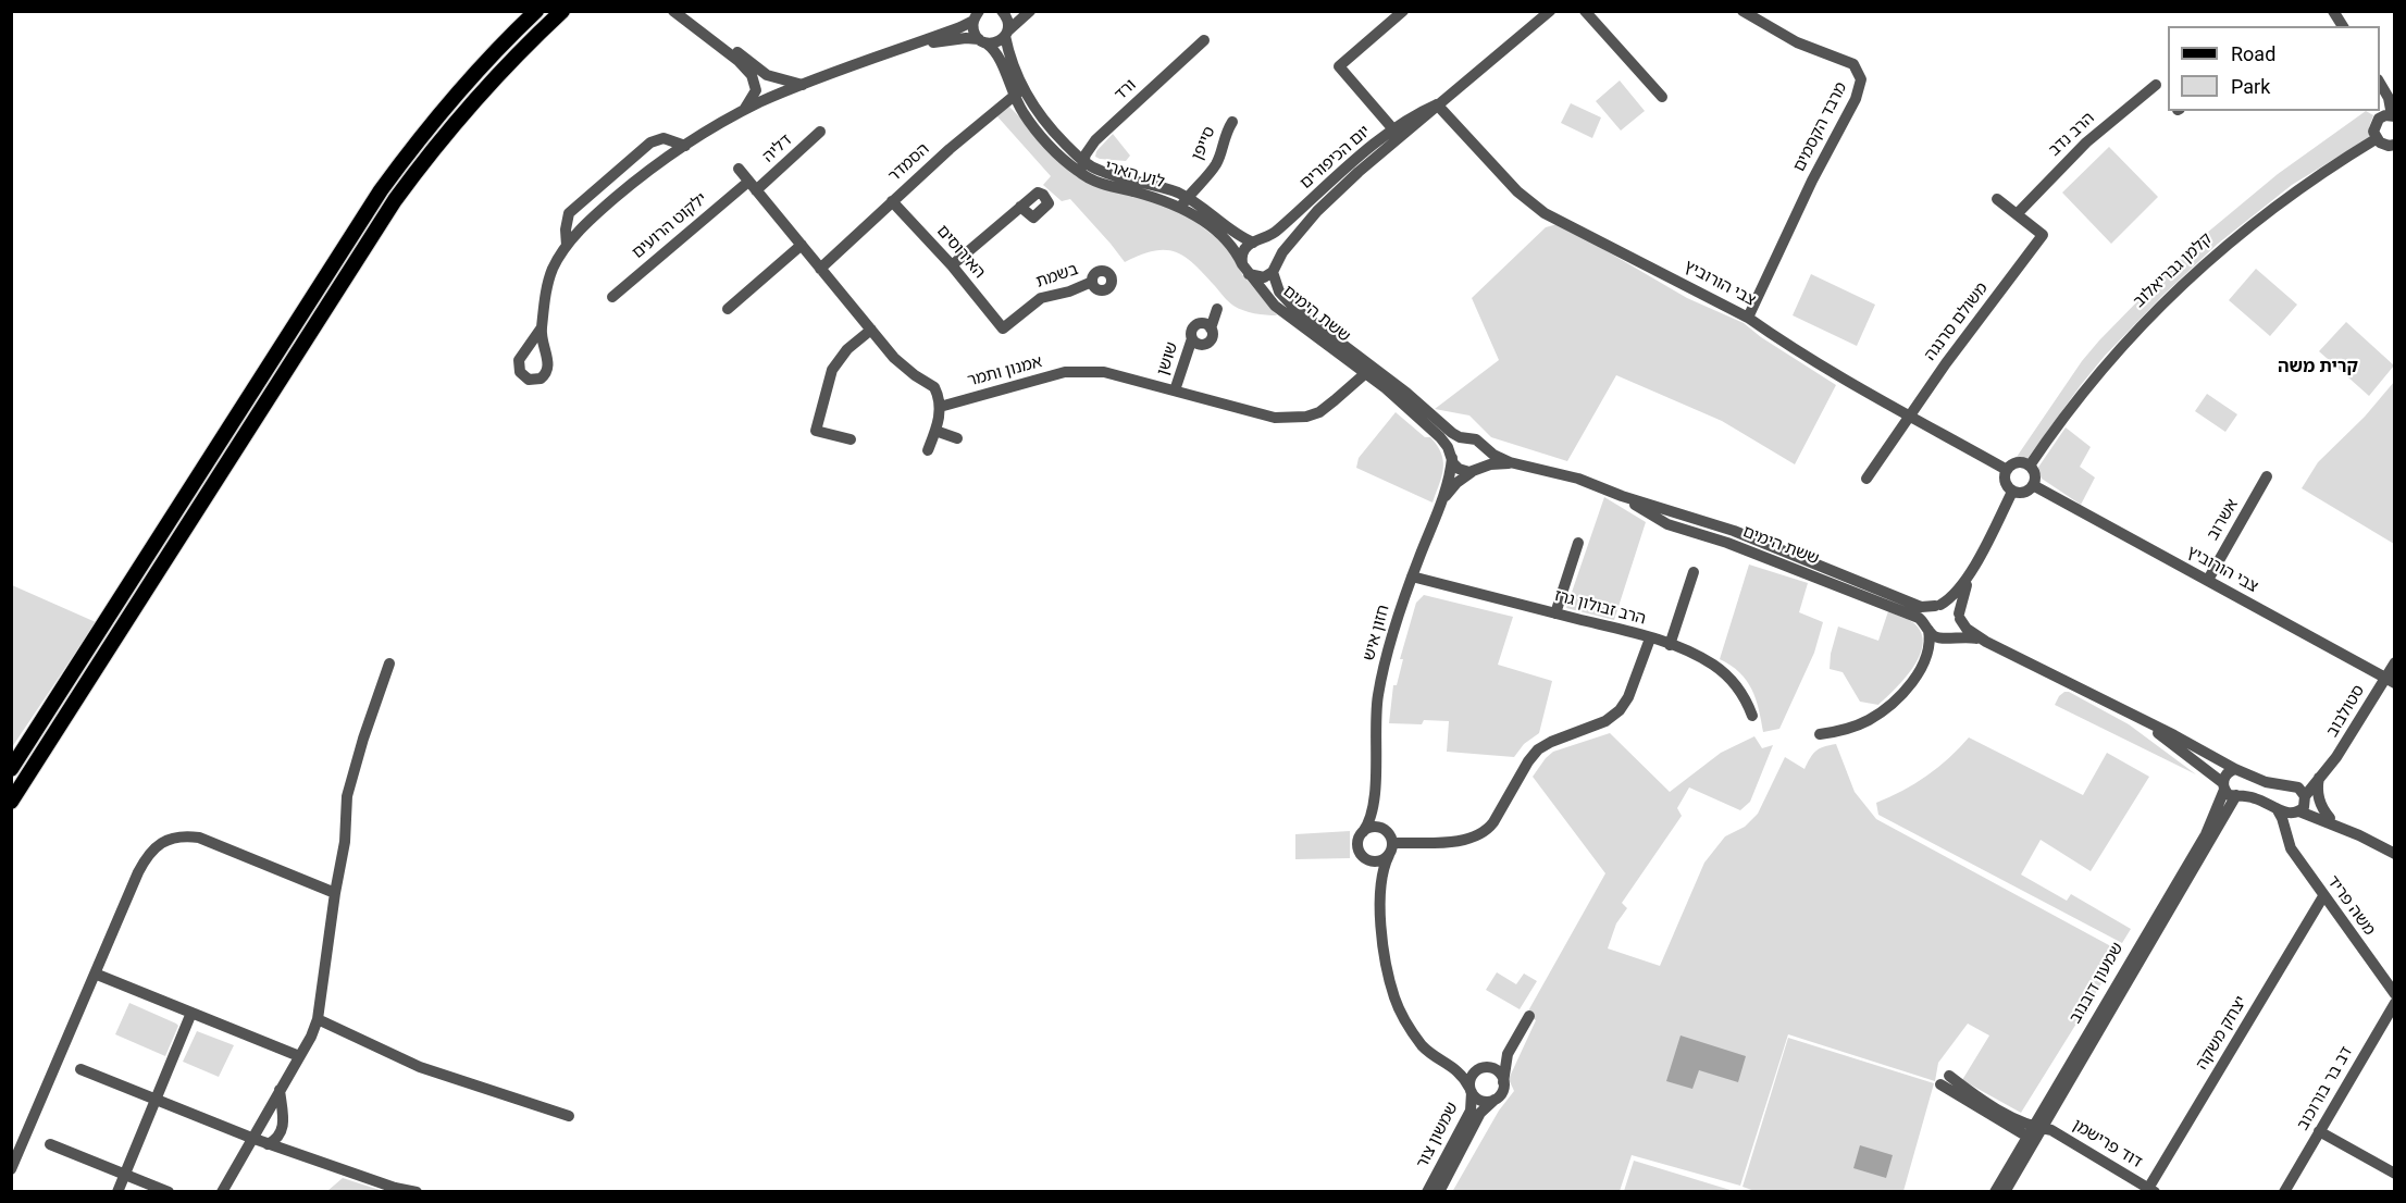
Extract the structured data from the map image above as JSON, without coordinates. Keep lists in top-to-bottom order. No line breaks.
{"streets":{"street":["ורד","מרבד הקסמים","הרב נדב","סייפן","דליה","יום הכיפורים","הסמדר","לוע הארי","ילקוט הרועים","האירוסים","קלמן גבריאלוב","בשמת","צבי הורוביץ","ששת הימים","משולם סרנגה","שושן","אמנון ותמר","אשרוב","הרב זבולון גרז","חזון איש","סטולבוב","משה פריד","שמעון דובנוב","יצחק משקה","דב בר בורוכוב","שמשון צור","דוד פרישמן"]},"crossings":[["ורד","לוע הארי"],["מרבד הקסמים","צבי הורוביץ"],["הרב נדב","משולם סרנגה"],["סייפן","לוע הארי"],["דליה","ילקוט הרועים"],["יום הכיפורים","לוע הארי"],["יום הכיפורים","צבי הורוביץ"],["יום הכיפורים","ששת הימים"],["הסמדר","לוע הארי"],["הסמדר","האירוסים"],["לוע הארי","ששת הימים"],["האירוסים","בשמת"],["קלמן גבריאלוב","צבי הורוביץ"],["צבי הורוביץ","משולם סרנגה"],["צבי הורוביץ","אשרוב"],["צבי הורוביץ","סטולבוב"],["ששת הימים","אמנון ותמר"],["ששת הימים","חזון איש"],["שושן","אמנון ותמר"],["הרב זבולון גרז","חזון איש"],["משה פריד","יצחק משקה"],["שמעון דובנוב","דוד פרישמן"],["יצחק משקה","דוד פרישמן"]],"districts":["קרית משה"],"legend":["Road","Park"]}
